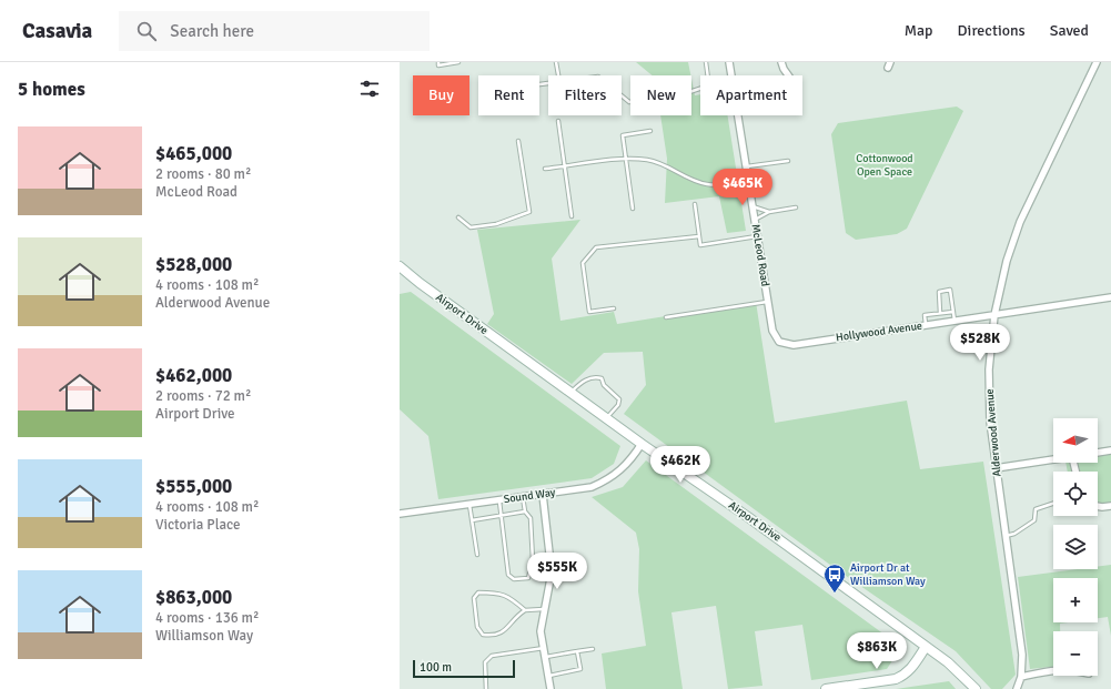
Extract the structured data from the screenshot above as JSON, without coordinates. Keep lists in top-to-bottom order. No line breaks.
{"streets":{"main road":["Airport Drive"],"street":["McLeod Road","Hollywood Avenue","Alderwood Avenue","Sound Way"]},"crossings":[["McLeod Road","Hollywood Avenue"],["Airport Drive","Sound Way"],["Hollywood Avenue","Alderwood Avenue"]],"parks":["Cottonwood Open Space"],"places":{"bus stop":["Airport Dr at Williamson Way"]},"scale_bar":"100 m","north":"left","page":{"header":"Casavia","search":"Search here","nav":["Map","Directions","Saved"],"heading":"5 homes","chip":["Buy","Rent","Filters","New","Apartment"],"list":[{"name":"$465,000","note":"2 rooms · 80 m² · McLeod Road"},{"name":"$528,000","note":"4 rooms · 108 m² · Alderwood Avenue"},{"name":"$462,000","note":"2 rooms · 72 m² · Airport Drive"},{"name":"$555,000","note":"4 rooms · 108 m² · Victoria Place"},{"name":"$863,000","note":"4 rooms · 136 m² · Williamson Way"}],"price":["$465K","$528K","$462K","$555K","$863K"],"map_buttons":["+","−"],"scale":"100 m"}}
